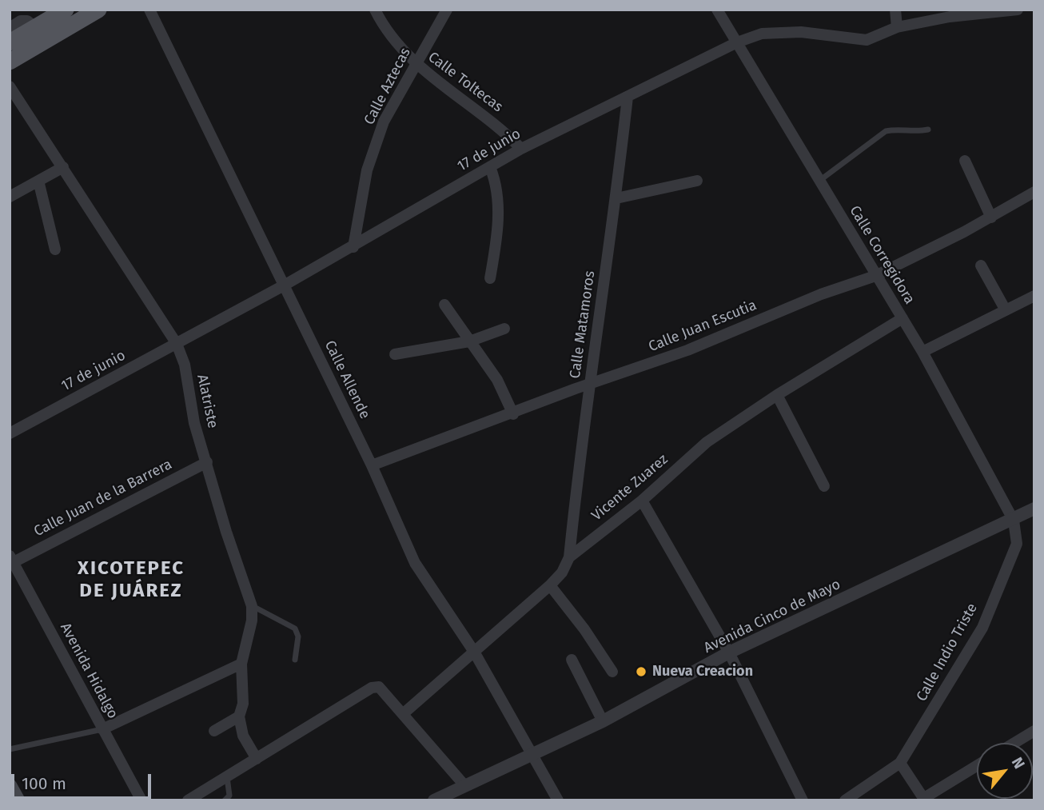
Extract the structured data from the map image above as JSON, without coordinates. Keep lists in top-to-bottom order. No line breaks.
{"streets":{"street":["Calle Toltecas","Calle Aztecas","17 de junio","Calle Corregidora","Calle Matamoros","Calle Juan Escutia","Calle Allende","Alatriste","Vicente Zuarez","Calle Juan de la Barrera","Avenida Cinco de Mayo","Calle Indio Triste","Avenida Hidalgo"]},"crossings":[["Calle Toltecas","Calle Aztecas"],["Calle Toltecas","17 de junio"],["Calle Aztecas","17 de junio"],["17 de junio","Calle Corregidora"],["17 de junio","Calle Matamoros"],["17 de junio","Calle Allende"],["17 de junio","Alatriste"],["Calle Corregidora","Calle Juan Escutia"],["Calle Corregidora","Vicente Zuarez"],["Calle Corregidora","Avenida Cinco de Mayo"],["Calle Corregidora","Calle Indio Triste"],["Calle Matamoros","Calle Juan Escutia"],["Calle Matamoros","Vicente Zuarez"],["Calle Juan Escutia","Calle Allende"],["Calle Allende","Vicente Zuarez"],["Calle Allende","Avenida Cinco de Mayo"],["Alatriste","Calle Juan de la Barrera"],["Calle Juan de la Barrera","Avenida Hidalgo"],["Avenida Cinco de Mayo","Calle Indio Triste"]],"districts":["XICOTEPEC DE JUÁREZ"],"places":["Nueva Creacion"],"scale_bar":"100 m","north":"top right"}
